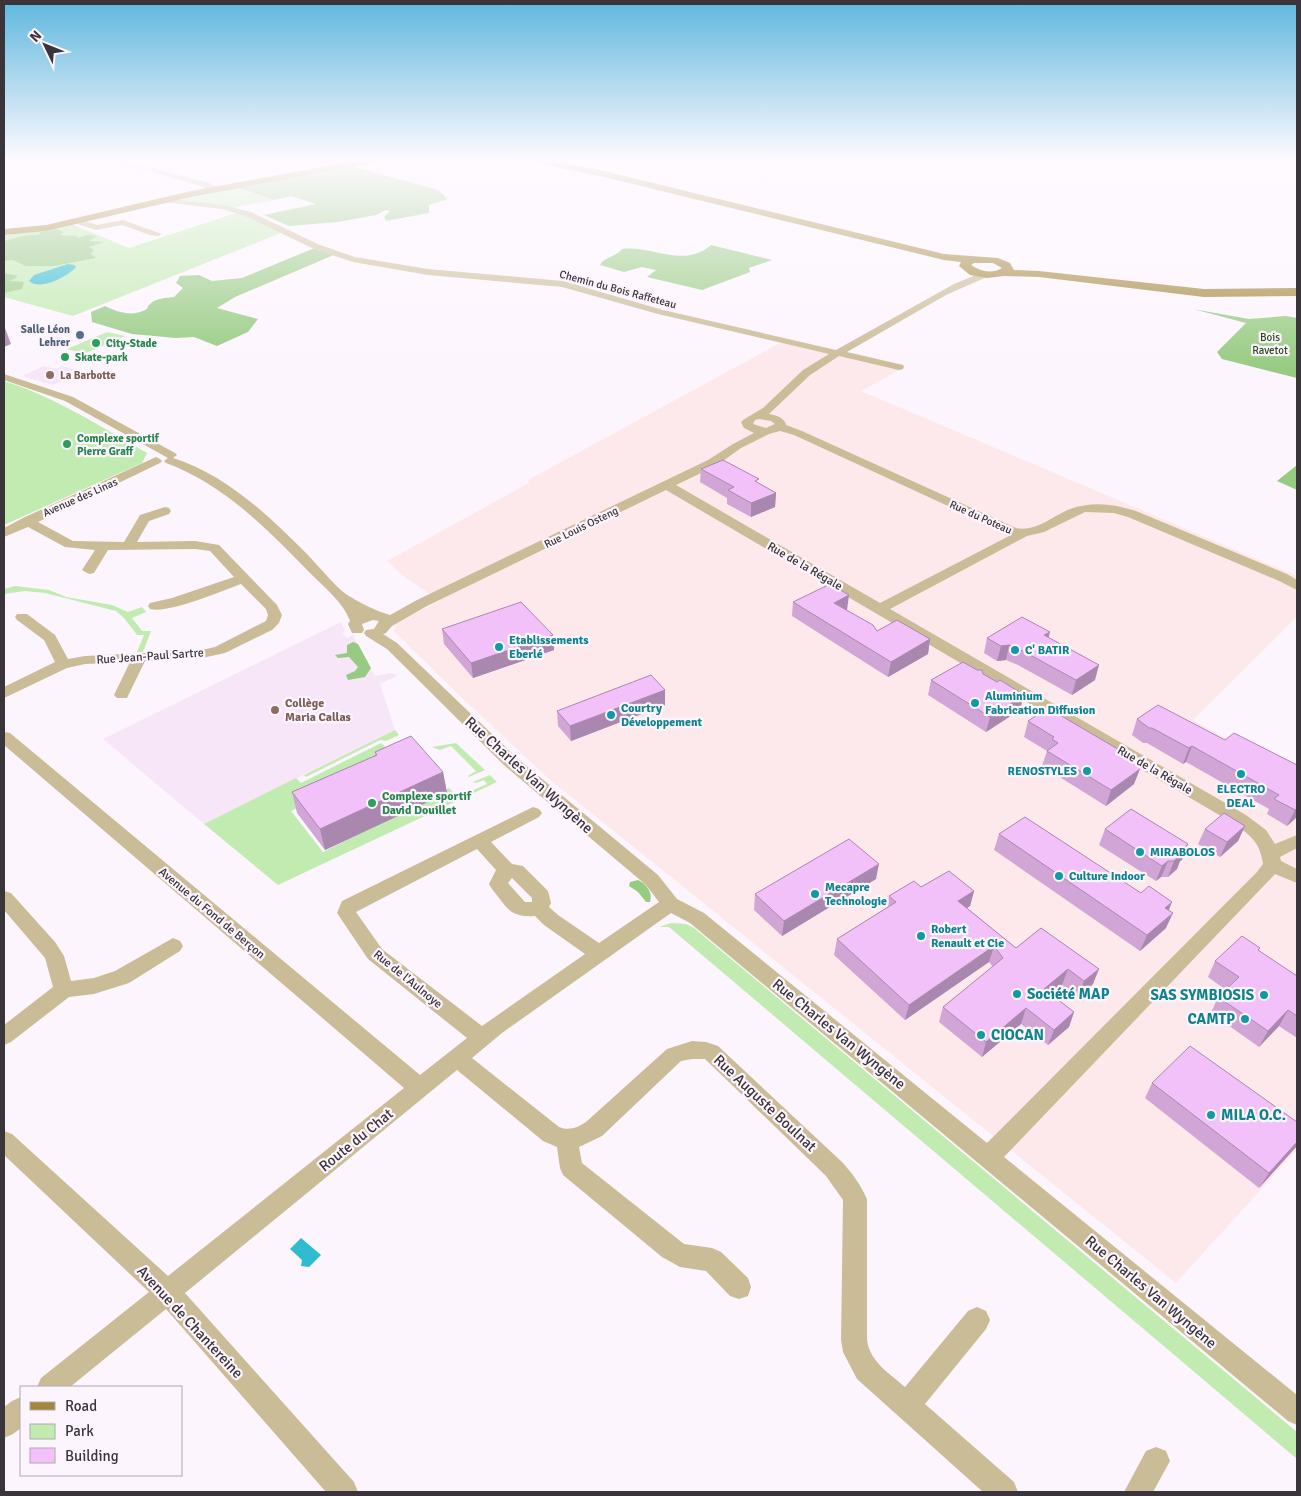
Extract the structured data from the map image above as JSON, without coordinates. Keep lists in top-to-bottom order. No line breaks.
{"streets":{"street":["Chemin du Bois Raffeteau","Avenue des Linas","Rue du Poteau","Rue Louis Osteng","Rue de la Régale","Rue Jean-Paul Sartre","Rue Charles Van Wyngène","Avenue du Fond de Berçon","Rue de l'Aulnoye","Rue Auguste Boulnat","Route du Chat","Avenue de Chantereine"]},"crossings":[["Avenue des Linas","Rue Jean-Paul Sartre"],["Avenue des Linas","Rue Charles Van Wyngène"],["Rue du Poteau","Rue Louis Osteng"],["Rue Louis Osteng","Rue de la Régale"],["Rue Louis Osteng","Rue Charles Van Wyngène"],["Rue Charles Van Wyngène","Route du Chat"],["Avenue du Fond de Berçon","Route du Chat"],["Rue de l'Aulnoye","Route du Chat"],["Route du Chat","Avenue de Chantereine"]],"parks":["Bois Ravetot"],"places":["Salle Léon Lehrer","City-Stade","Skate-park","La Barbotte","Complexe sportif Pierre Graff","Etablissements Eberlé","C' BATIR","Aluminium Fabrication Diffusion","Collège Maria Callas","Courtry Développement","RENOSTYLES","ELECTRO DEAL","Complexe sportif David Douillet","MIRABOLOS","Culture Indoor","Mecapre Technologie","Robert Renault et Cie","Société MAP","SAS SYMBIOSIS","CAMTP","CIOCAN","MILA O.C."],"legend":["Road","Park","Building"],"north":"top left"}
